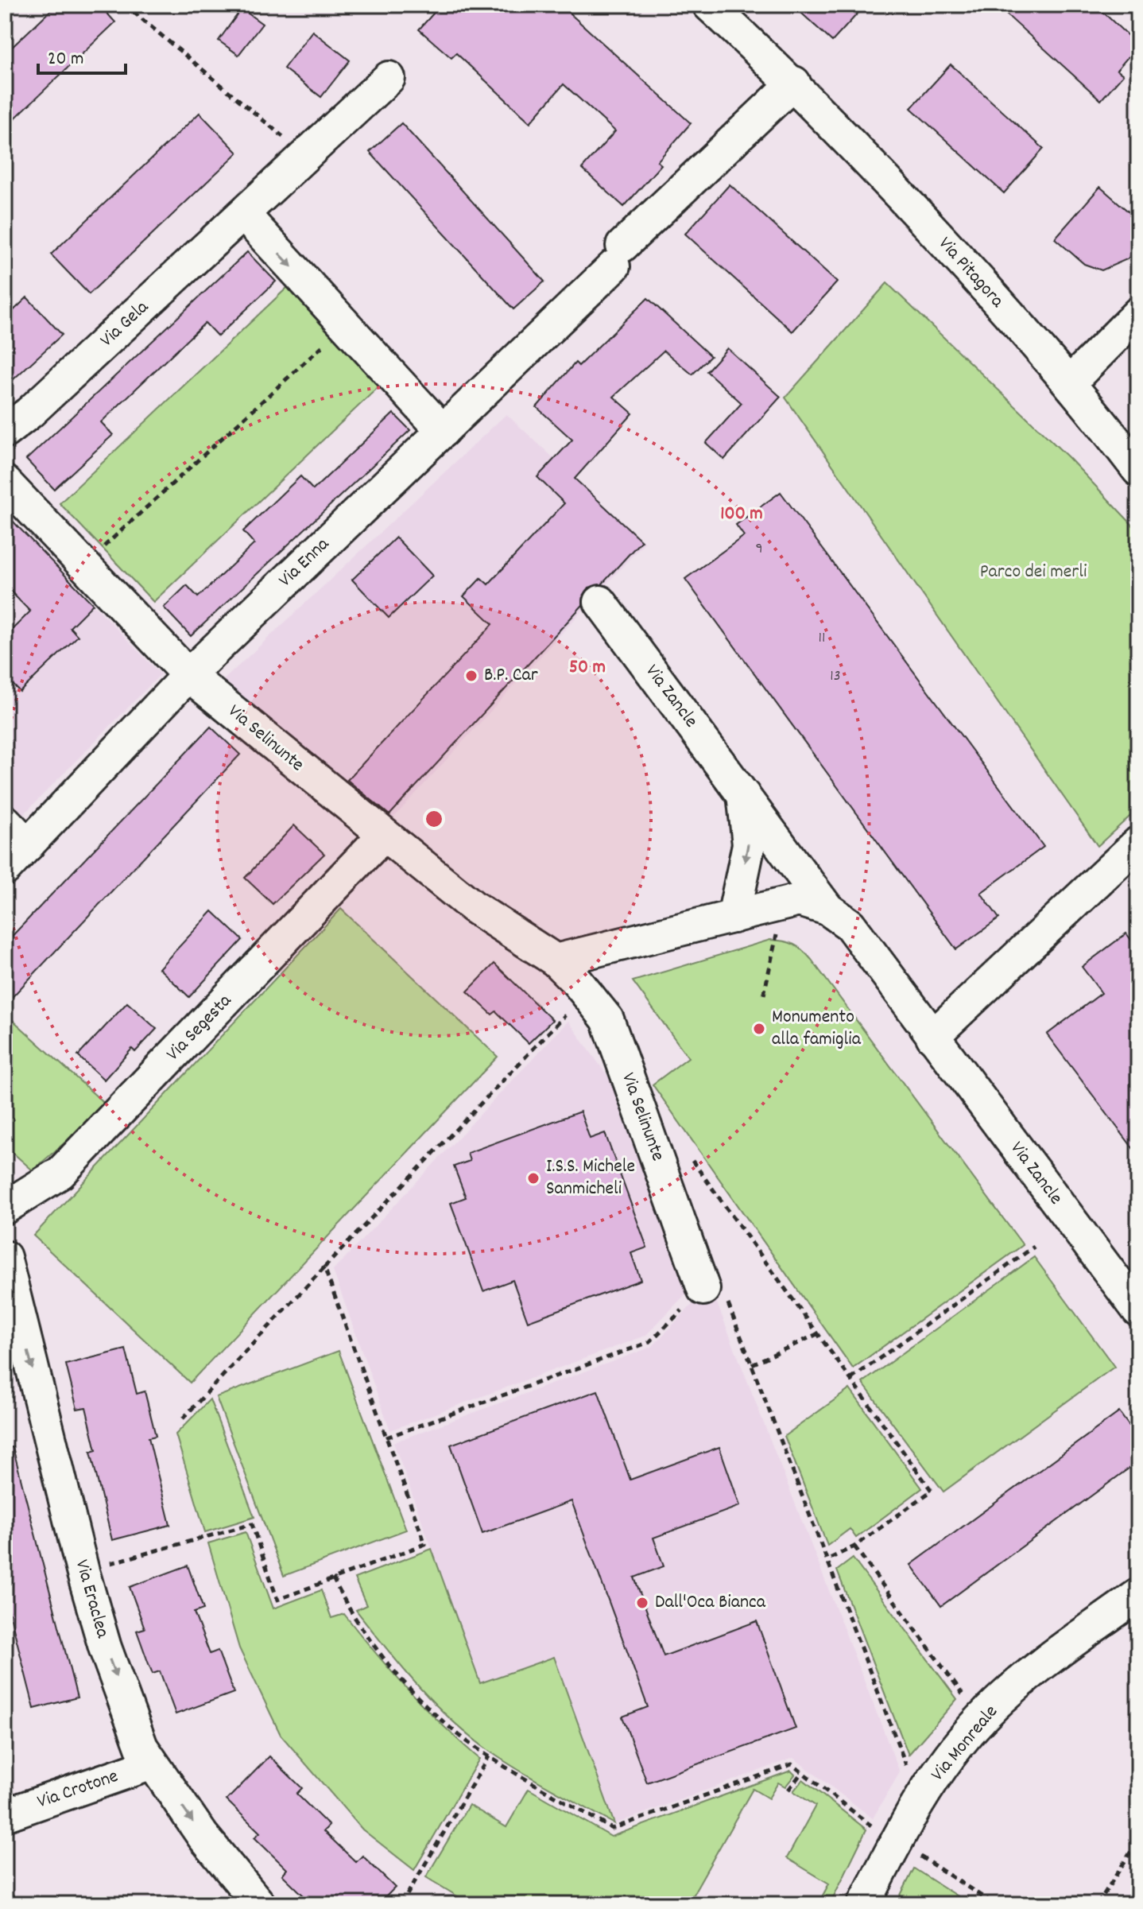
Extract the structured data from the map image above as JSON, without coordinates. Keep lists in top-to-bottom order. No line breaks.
{"streets":{"street":["Via Pitagora","Via Gela","Via Enna","Via Zancle","Via Selinunte","Via Segesta","Via Eraclea","Via Monreale","Via Crotone"]},"crossings":[["Via Pitagora","Via Enna"],["Via Enna","Via Selinunte"],["Via Selinunte","Via Segesta"],["Via Eraclea","Via Crotone"]],"one_way":["Via Eraclea"],"parks":["Parco dei merli"],"places":["B.P. Car","Monumento alla famiglia","I.S.S. Michele Sanmicheli","Dall'Oca Bianca"],"house_numbers":["9","11","13"],"scale_bar":"20 m","rings":["100 m","50 m"]}
